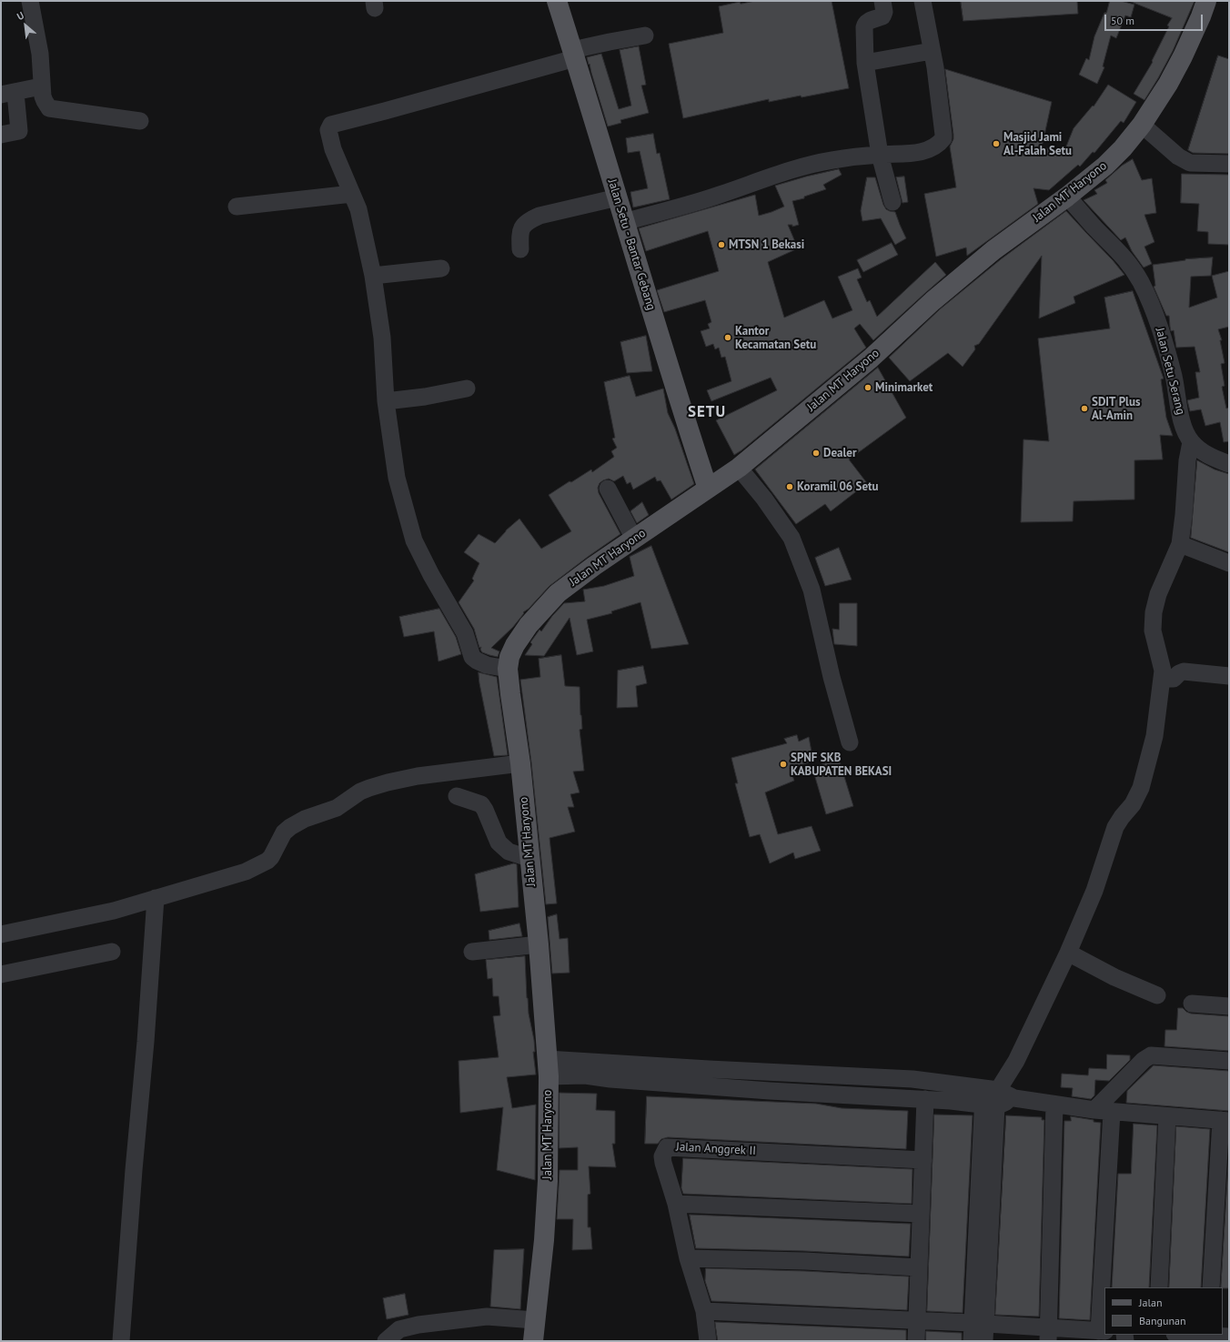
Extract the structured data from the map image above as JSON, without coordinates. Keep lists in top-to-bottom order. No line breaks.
{"streets":{"main road":["Jalan MT Haryono","Jalan Setu - Bantar Gebang"],"street":["Jalan Setu Serang","Jalan Anggrek II"]},"crossings":[["Jalan MT Haryono","Jalan Setu - Bantar Gebang"],["Jalan MT Haryono","Jalan Setu Serang"]],"districts":["SETU"],"places":["Masjid Jami Al-Falah Setu","MTSN 1 Bekasi","Kantor Kecamatan Setu","Minimarket","SDIT Plus Al-Amin","Dealer","Koramil 06 Setu","SPNF SKB KABUPATEN BEKASI"],"legend":["Jalan","Bangunan"],"scale_bar":"50 m","north":"top left"}
